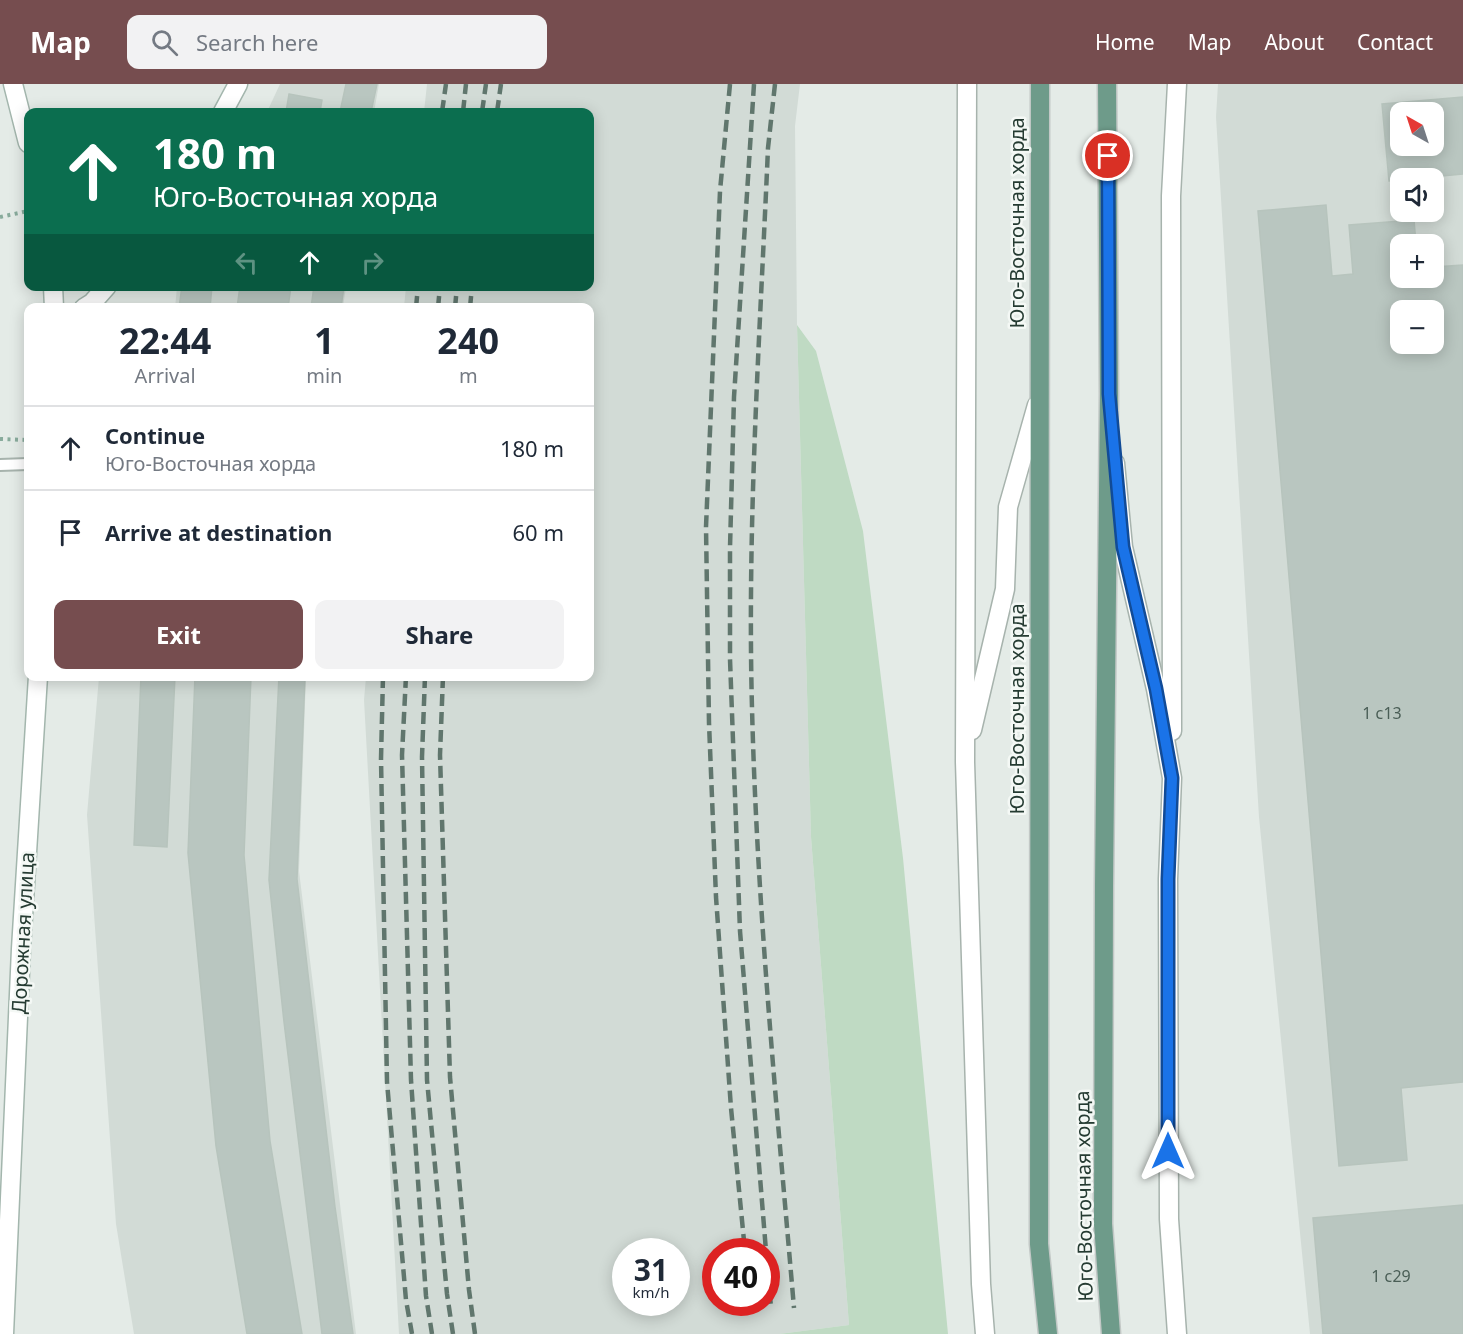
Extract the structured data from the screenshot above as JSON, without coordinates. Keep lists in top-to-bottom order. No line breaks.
{"streets":{"main road":["Юго-Восточная хорда"],"street":["Дорожная улица"]},"house_numbers":["1 с13","1 с29"],"north":"top left","page":{"header":"Map","search":"Search here","nav":["Home","Map","About","Contact"],"map_buttons":["+","−"],"turn":["180 m","Юго-Восточная хорда"],"eta":["22:44","Arrival","1","min","240","m"],"list":[{"name":"Continue","note":"Юго-Восточная хорда","value":"180 m"},{"name":"Arrive at destination","value":"60 m"}],"buttons":["Exit","Share"],"speed":"31 km/h","limit":"40"}}
